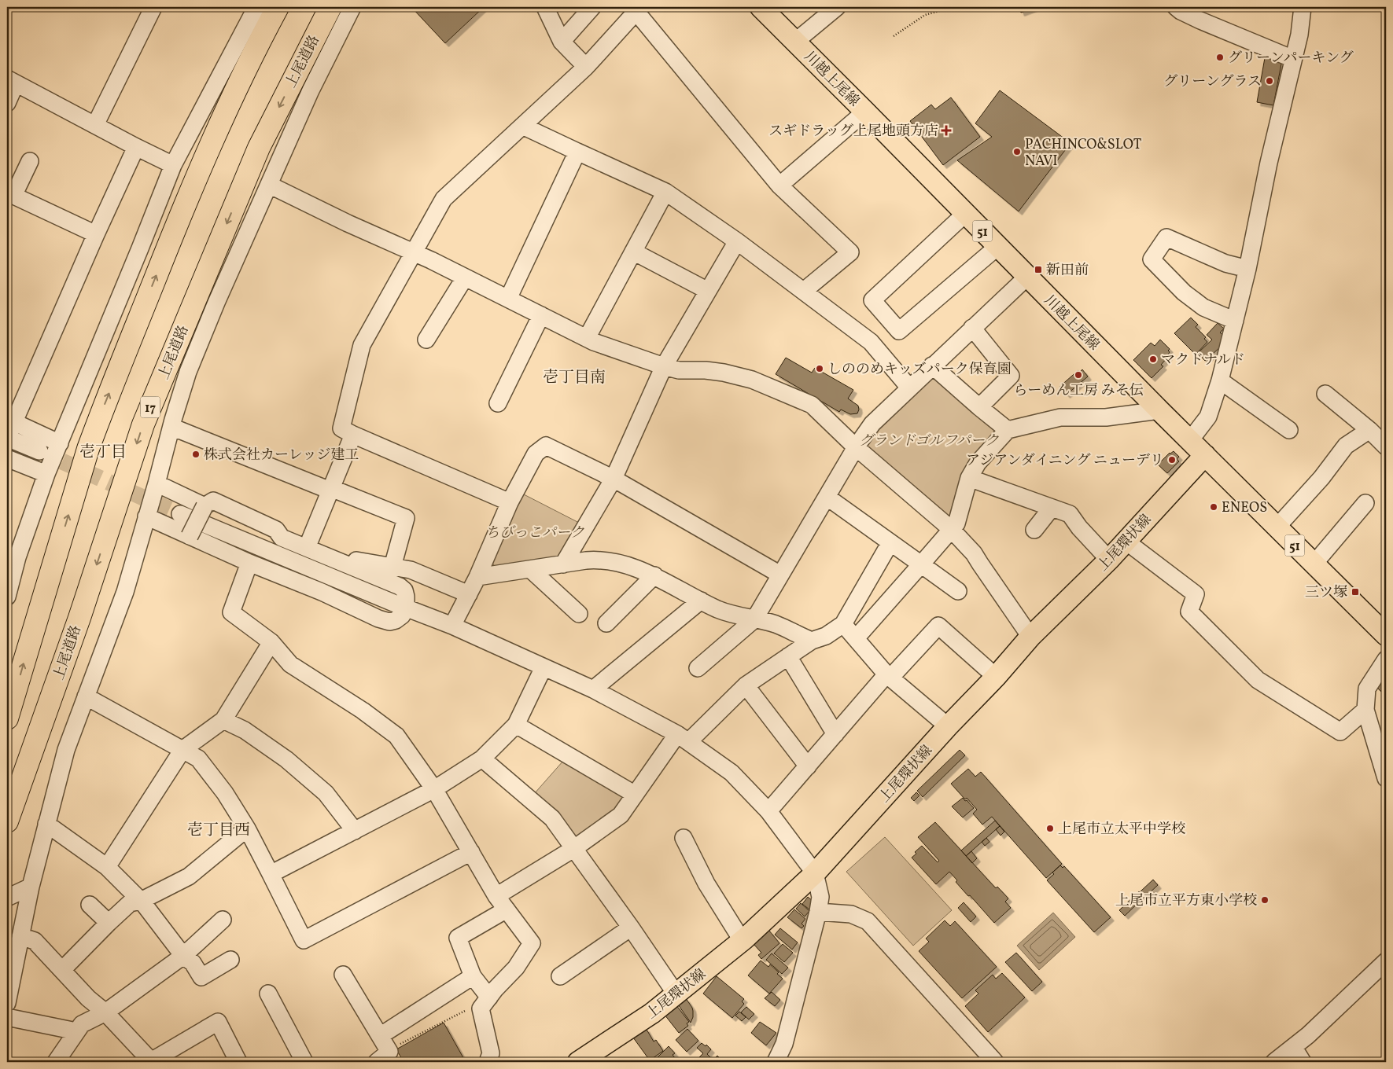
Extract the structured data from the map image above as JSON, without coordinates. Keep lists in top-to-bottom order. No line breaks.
{"streets":{"highway":["上尾道路","17"],"main road":["川越上尾線","51","上尾環状線"]},"crossings":[["川越上尾線","上尾環状線"]],"districts":["壱丁目南","壱丁目","壱丁目西"],"parks":["グランドゴルフパーク","ちびっこパーク"],"places":{"other":["グリーンパーキング","グリーングラス","PACHINCO&SLOT NAVI","マクドナルド","しののめキッズパーク保育園","らーめん工房 みそ伝","株式会社カーレッジ建工","アジアンダイニング ニューデリ","ENEOS","上尾市立太平中学校","上尾市立平方東小学校"],"health":["スギドラッグ上尾地頭方店"],"transit":["新田前","三ツ塚"]}}
